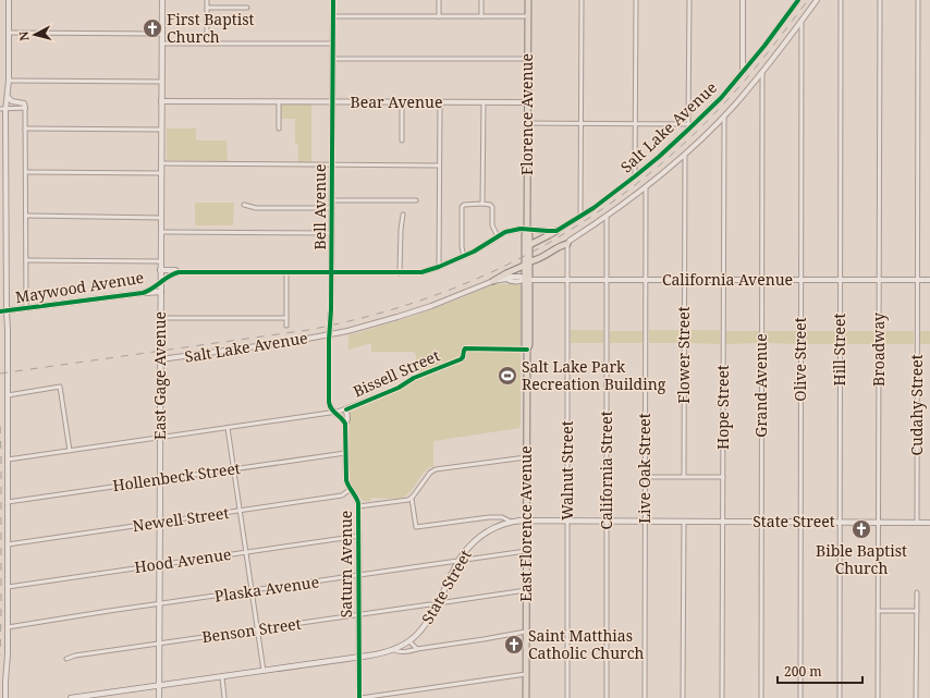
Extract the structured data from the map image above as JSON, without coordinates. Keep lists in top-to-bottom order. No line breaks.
{"streets":{"main road":["Florence Avenue","East Gage Avenue","State Street","East Florence Avenue"],"street":["Bear Avenue","Salt Lake Avenue","Bell Avenue","California Avenue","Maywood Avenue","Hill Street","Broadway","Flower Street","Olive Street","Bissell Street","Grand Avenue","Cudahy Street","Hope Street","Live Oak Street","Walnut Street","California Street","Hollenbeck Street","Newell Street","Hood Avenue","Saturn Avenue","Plaska Avenue","Benson Street"]},"crossings":[["Bear Avenue","Florence Avenue"],["Bear Avenue","Bell Avenue"],["Bear Avenue","East Gage Avenue"],["Florence Avenue","East Florence Avenue"],["Salt Lake Avenue","Bell Avenue"],["Salt Lake Avenue","California Avenue"],["Salt Lake Avenue","Flower Street"],["Salt Lake Avenue","Olive Street"],["Salt Lake Avenue","East Gage Avenue"],["Salt Lake Avenue","Grand Avenue"],["Salt Lake Avenue","Hope Street"],["Salt Lake Avenue","Live Oak Street"],["Salt Lake Avenue","Walnut Street"],["Salt Lake Avenue","California Street"],["Salt Lake Avenue","East Florence Avenue"],["Bell Avenue","Bissell Street"],["California Avenue","Hill Street"],["California Avenue","Broadway"],["California Avenue","Flower Street"],["California Avenue","Olive Street"],["California Avenue","Grand Avenue"],["California Avenue","Cudahy Street"],["California Avenue","Hope Street"],["California Avenue","Live Oak Street"],["California Avenue","Walnut Street"],["California Avenue","California Street"],["California Avenue","East Florence Avenue"],["Maywood Avenue","East Gage Avenue"],["Hill Street","State Street"],["Broadway","State Street"],["Olive Street","State Street"],["Bissell Street","East Gage Avenue"],["Bissell Street","East Florence Avenue"],["Bissell Street","Saturn Avenue"],["East Gage Avenue","Hollenbeck Street"],["East Gage Avenue","Newell Street"],["East Gage Avenue","State Street"],["East Gage Avenue","Hood Avenue"],["East Gage Avenue","Plaska Avenue"],["East Gage Avenue","Benson Street"],["Grand Avenue","State Street"],["Cudahy Street","State Street"],["Hope Street","State Street"],["Live Oak Street","State Street"],["Walnut Street","State Street"],["California Street","State Street"],["Hollenbeck Street","Saturn Avenue"],["Newell Street","Saturn Avenue"],["State Street","East Florence Avenue"],["State Street","Saturn Avenue"],["State Street","Plaska Avenue"],["State Street","Benson Street"],["East Florence Avenue","Plaska Avenue"],["East Florence Avenue","Benson Street"],["Hood Avenue","Saturn Avenue"],["Saturn Avenue","Plaska Avenue"],["Saturn Avenue","Benson Street"]],"places":{"church":["First Baptist Church","Bible Baptist Church","Saint Matthias Catholic Church"],"sports":["Salt Lake Park Recreation Building"]},"scale_bar":"200 m","north":"left"}
